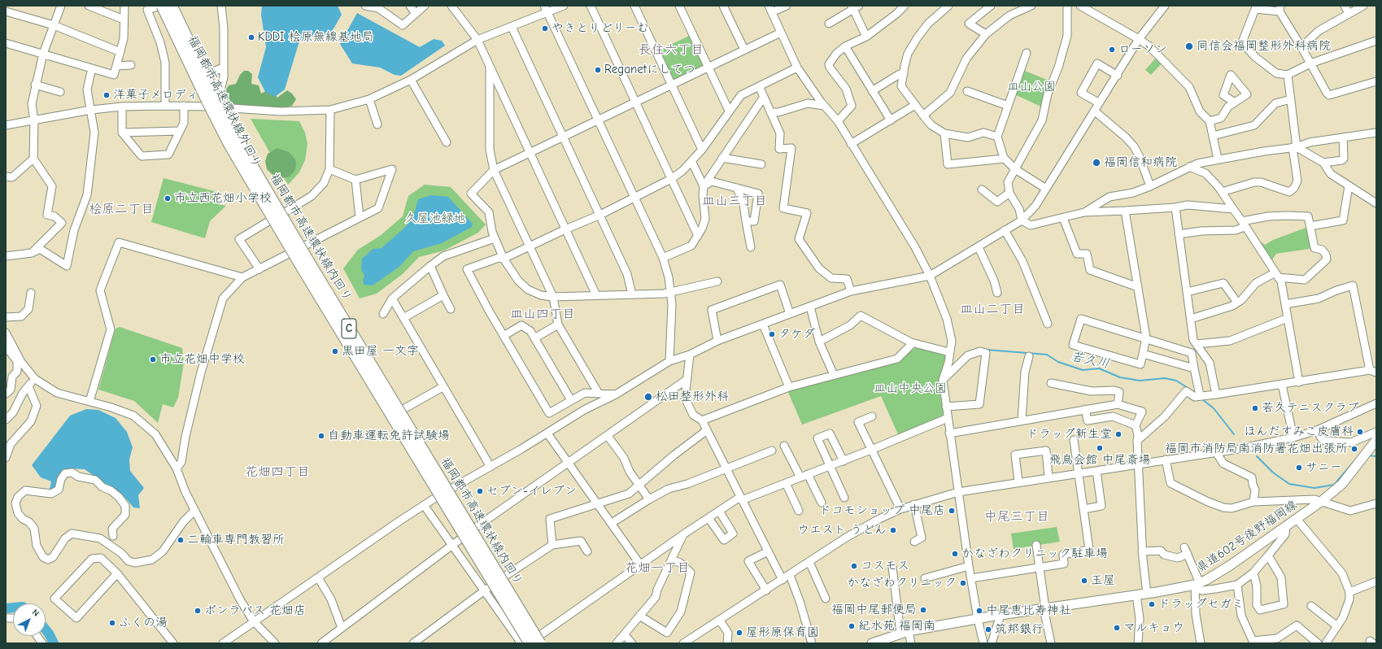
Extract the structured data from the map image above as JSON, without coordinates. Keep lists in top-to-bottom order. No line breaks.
{"streets":{"highway":["福岡都市高速環状線外回り","福岡都市高速環状線内回り","C"],"main road":["県道602号後野福岡線"]},"districts":["長住六丁目","皿山三丁目","桧原二丁目","皿山二丁目","皿山四丁目","花畑四丁目","中尾三丁目","花畑一丁目"],"water":["若久川"],"parks":["皿山公園","久屋池緑地","皿山中央公園"],"places":["やきとりどりーむ","KDDI 桧原無線基地局","同信会福岡整形外科病院","ローソン","Reganetにしてつ","洋菓子メロディ","福岡信和病院","市立西花畑小学校","タケダ","黒田屋 一文字","市立花畑中学校","松田整形外科","若久テニスクラブ","ほんだすみこ皮膚科","ドラッグ新生堂","自動車運転免許試験場","飛鳥会館 中尾斎場","福岡市消防局南消防署花畑出張所","サニー","セブン-イレブン","ドコモショップ 中尾店","ウエスト うどん","二輪車専門教習所","かなざわクリニック駐車場","コスモス","玉屋","かなざわクリニック","ドラッグセガミ","福岡中尾郵便局","ボンラパス 花畑店","中尾恵比寿神社","ふくの湯","紀水苑 福岡南","マルキョウ","筑邦銀行","屋形原保育園"],"north":"top right"}
